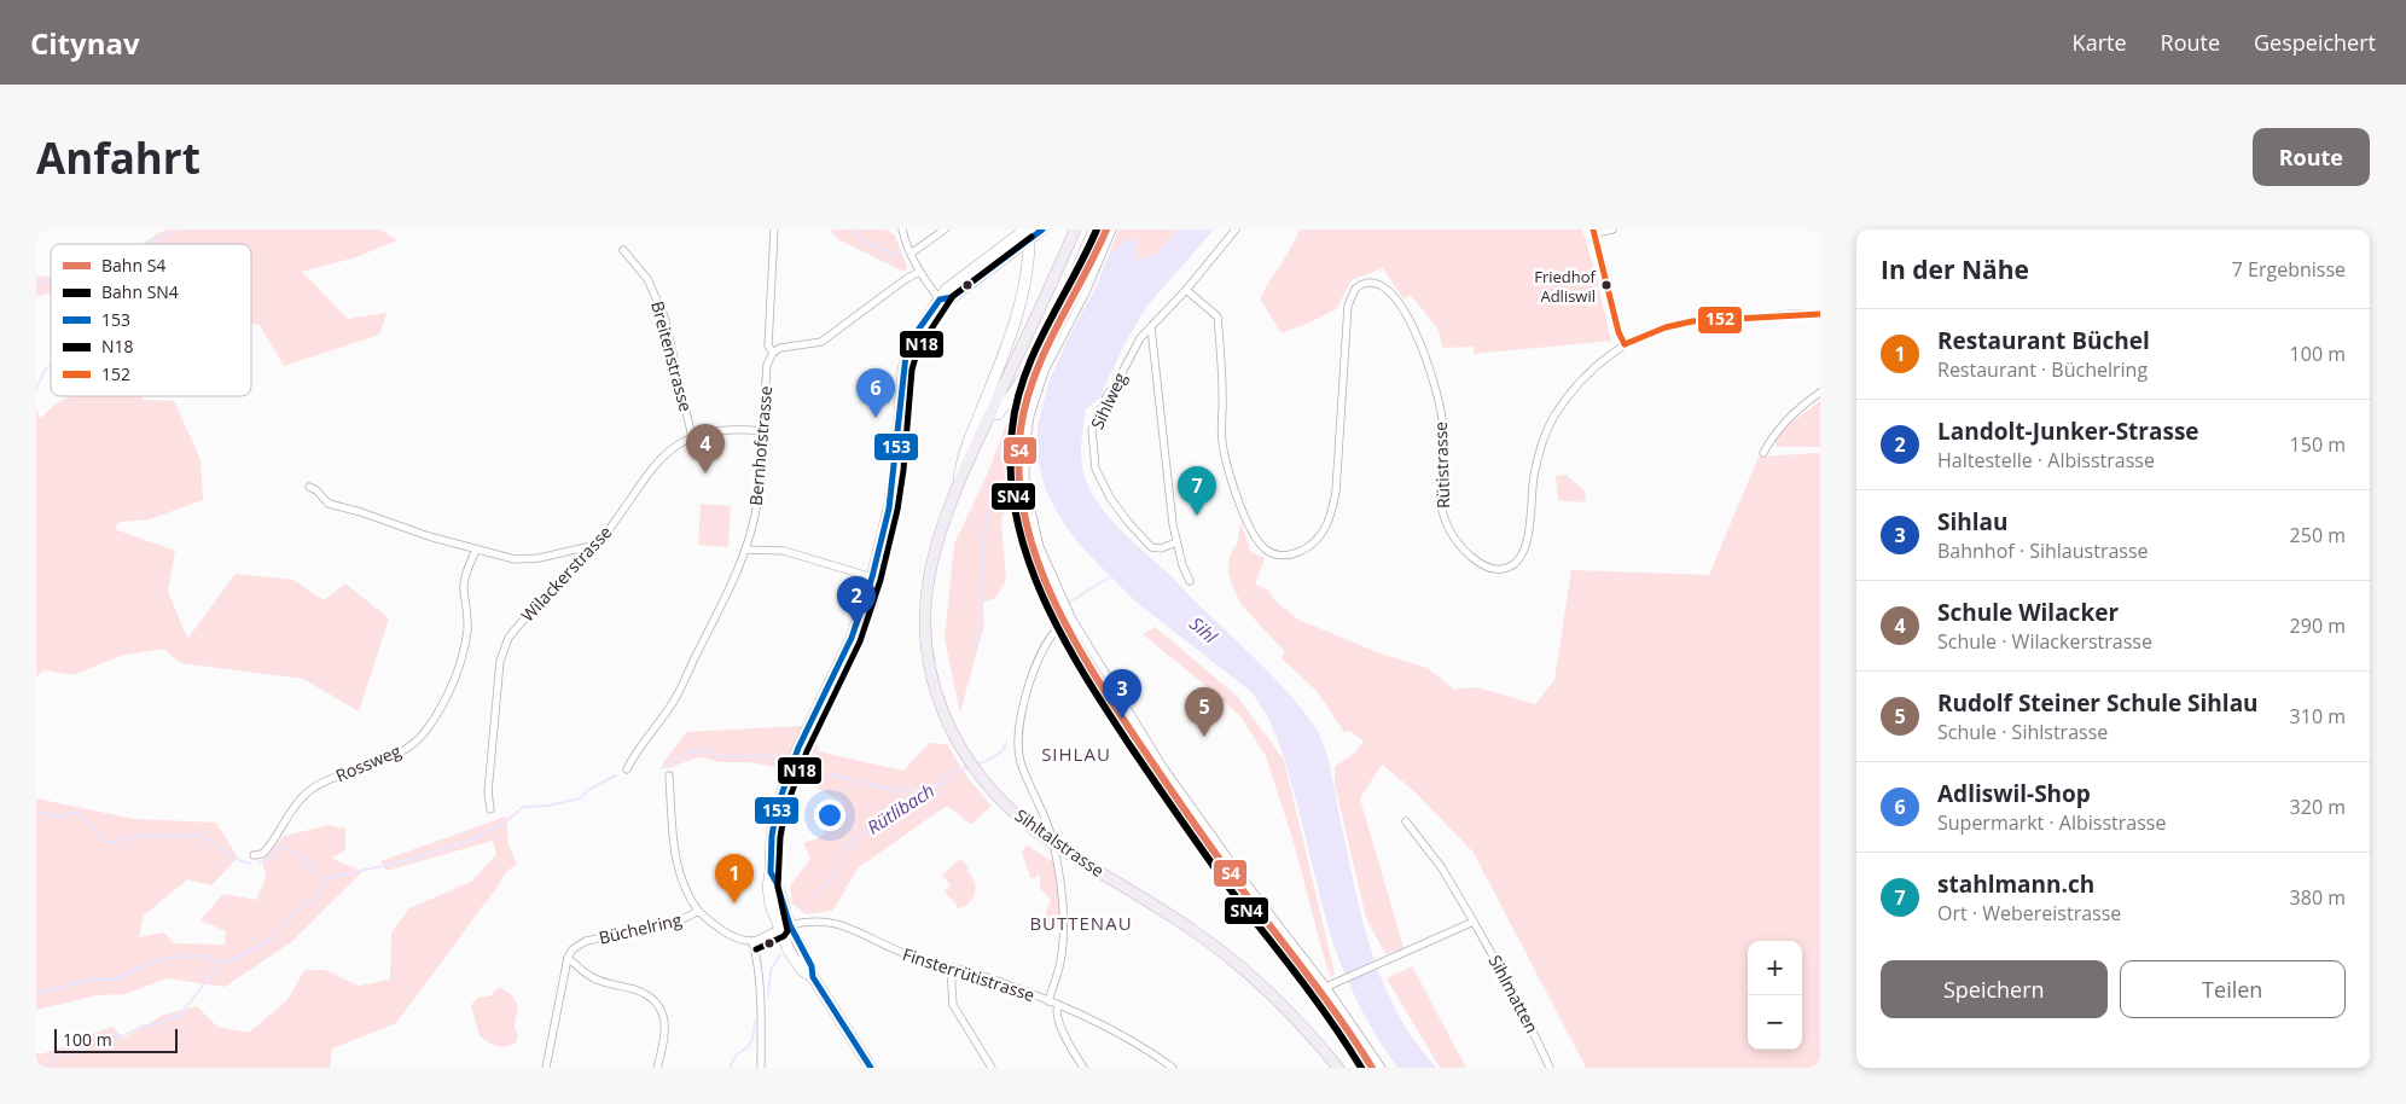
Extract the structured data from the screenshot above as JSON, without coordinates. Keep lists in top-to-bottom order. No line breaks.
{"streets":{"main road":["Sihltalstrasse"],"street":["Breitenstrasse","Sihlweg","Bernhofstrasse","Rütistrasse","Wilackerstrasse","Rossweg","Büchelring","Finsterrütistrasse","Sihlmatten"]},"crossings":[["Breitenstrasse","Wilackerstrasse"],["Bernhofstrasse","Wilackerstrasse"]],"districts":["SIHLAU","BUTTENAU"],"water":["Sihl","Rütlibach"],"places":["Friedhof Adliswil"],"lines":["rail line S4","rail line SN4","transit line 153","transit line 152","transit line N18"],"legend":["Bahn S4","Bahn SN4","153","N18","152"],"scale_bar":"100 m","page":{"header":"Citynav","nav":["Karte","Route","Gespeichert"],"buttons":["Route",["Speichern","Teilen"]],"title":"Anfahrt","heading":["In der Nähe","7 Ergebnisse"],"list":[{"mark":"1","name":"Restaurant Büchel","note":"Restaurant · Büchelring","value":"100 m"},{"mark":"2","name":"Landolt-Junker-Strasse","note":"Haltestelle · Albisstrasse","value":"150 m"},{"mark":"3","name":"Sihlau","note":"Bahnhof · Sihlaustrasse","value":"250 m"},{"mark":"4","name":"Schule Wilacker","note":"Schule · Wilackerstrasse","value":"290 m"},{"mark":"5","name":"Rudolf Steiner Schule Sihlau","note":"Schule · Sihlstrasse","value":"310 m"},{"mark":"6","name":"Adliswil-Shop","note":"Supermarkt · Albisstrasse","value":"320 m"},{"mark":"7","name":"stahlmann.ch","note":"Ort · Webereistrasse","value":"380 m"}],"pins":["6","4","7","2","3","5","1"],"map_buttons":["+","−"],"scale":"100 m"}}
